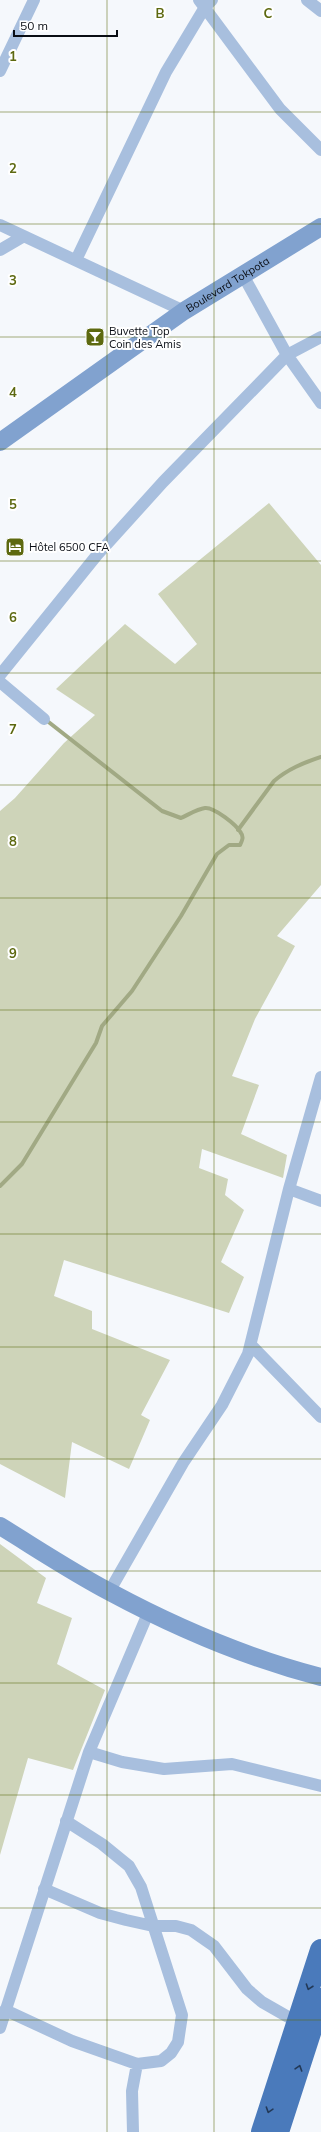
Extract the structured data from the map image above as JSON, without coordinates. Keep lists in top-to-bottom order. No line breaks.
{"streets":{"street":["Boulevard Tokpota"]},"places":{"bar":["Buvette Top Coin des Amis"],"hotel":["Hôtel 6500 CFA"]},"scale_bar":"50 m","grid":{"columns":["B","C"],"rows":["1","2","3","4","5","6","7","8","9"]}}
